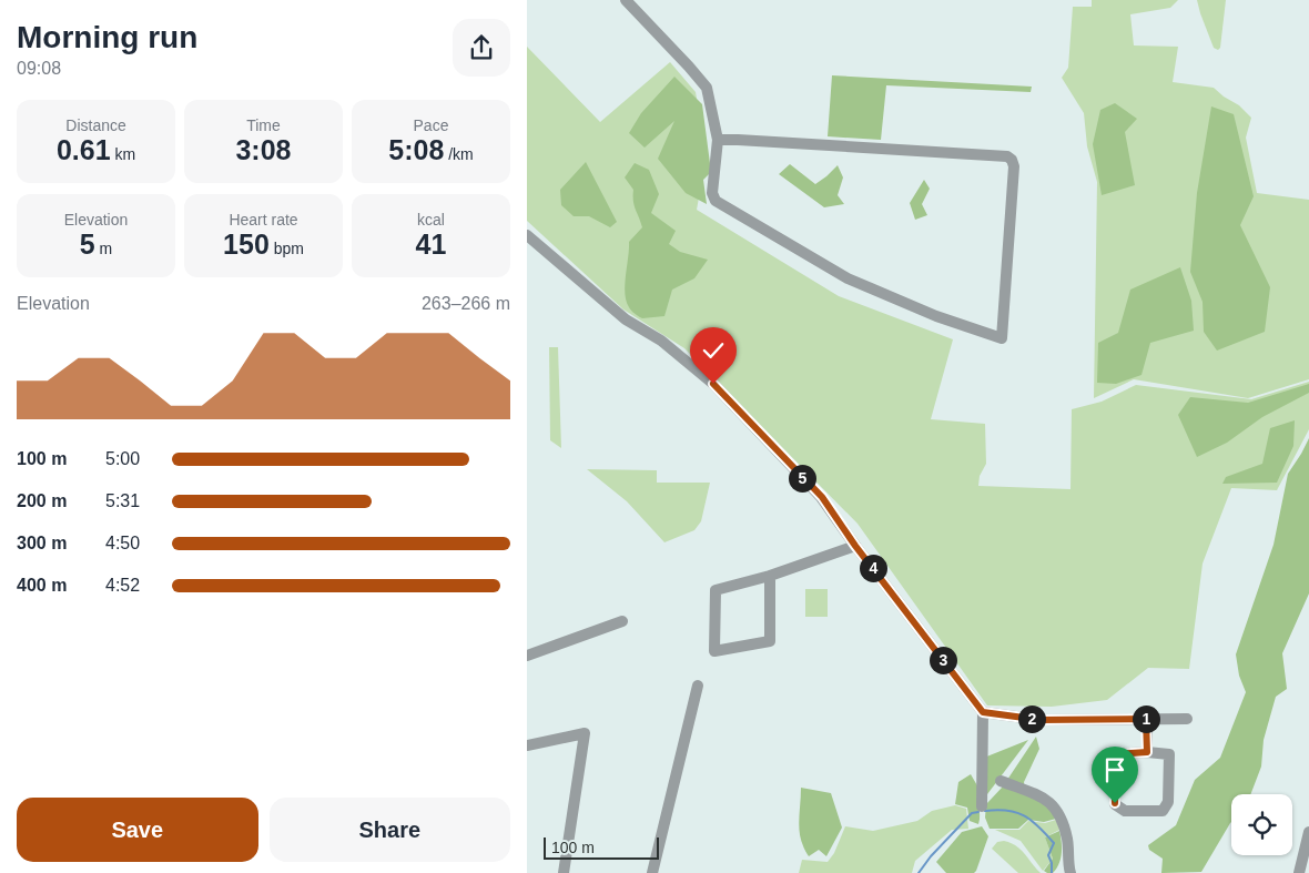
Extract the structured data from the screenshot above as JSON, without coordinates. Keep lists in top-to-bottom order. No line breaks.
{"scale_bar":"100 m","page":{"heading":["Morning run","09:08"],"stats":[["Distance","0.61 km"],["Time","3:08"],["Pace","5:08 /km"],["Elevation","5 m"],["Heart rate","150 bpm"],["kcal","41"]],"chart":["Elevation","263–266 m"],"list":[{"name":"100 m","note":"5:00"},{"name":"200 m","note":"5:31"},{"name":"300 m","note":"4:50"},{"name":"400 m","note":"4:52"}],"pins":["5","4","3","1","2"],"buttons":["Save","Share"],"scale":"100 m"}}
